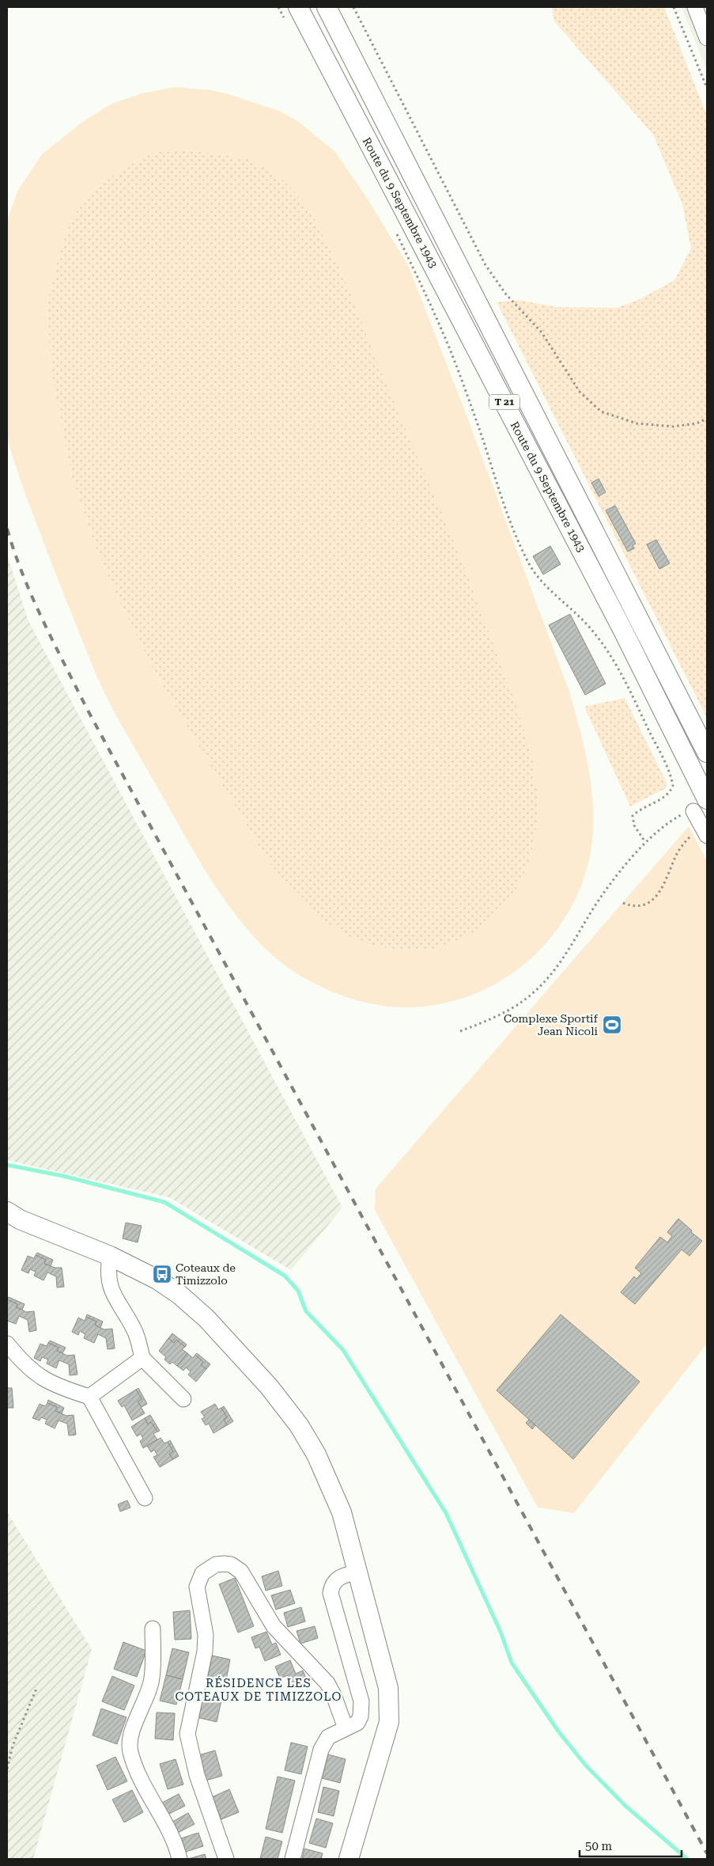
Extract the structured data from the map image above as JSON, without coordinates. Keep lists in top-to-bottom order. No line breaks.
{"streets":{"main road":["Route du 9 Septembre 1943","T 21"]},"districts":["RÉSIDENCE LES COTEAUX DE TIMIZZOLO"],"places":{"sports":["Complexe Sportif Jean Nicoli"],"bus stop":["Coteaux de Timizzolo"]},"scale_bar":"50 m"}
